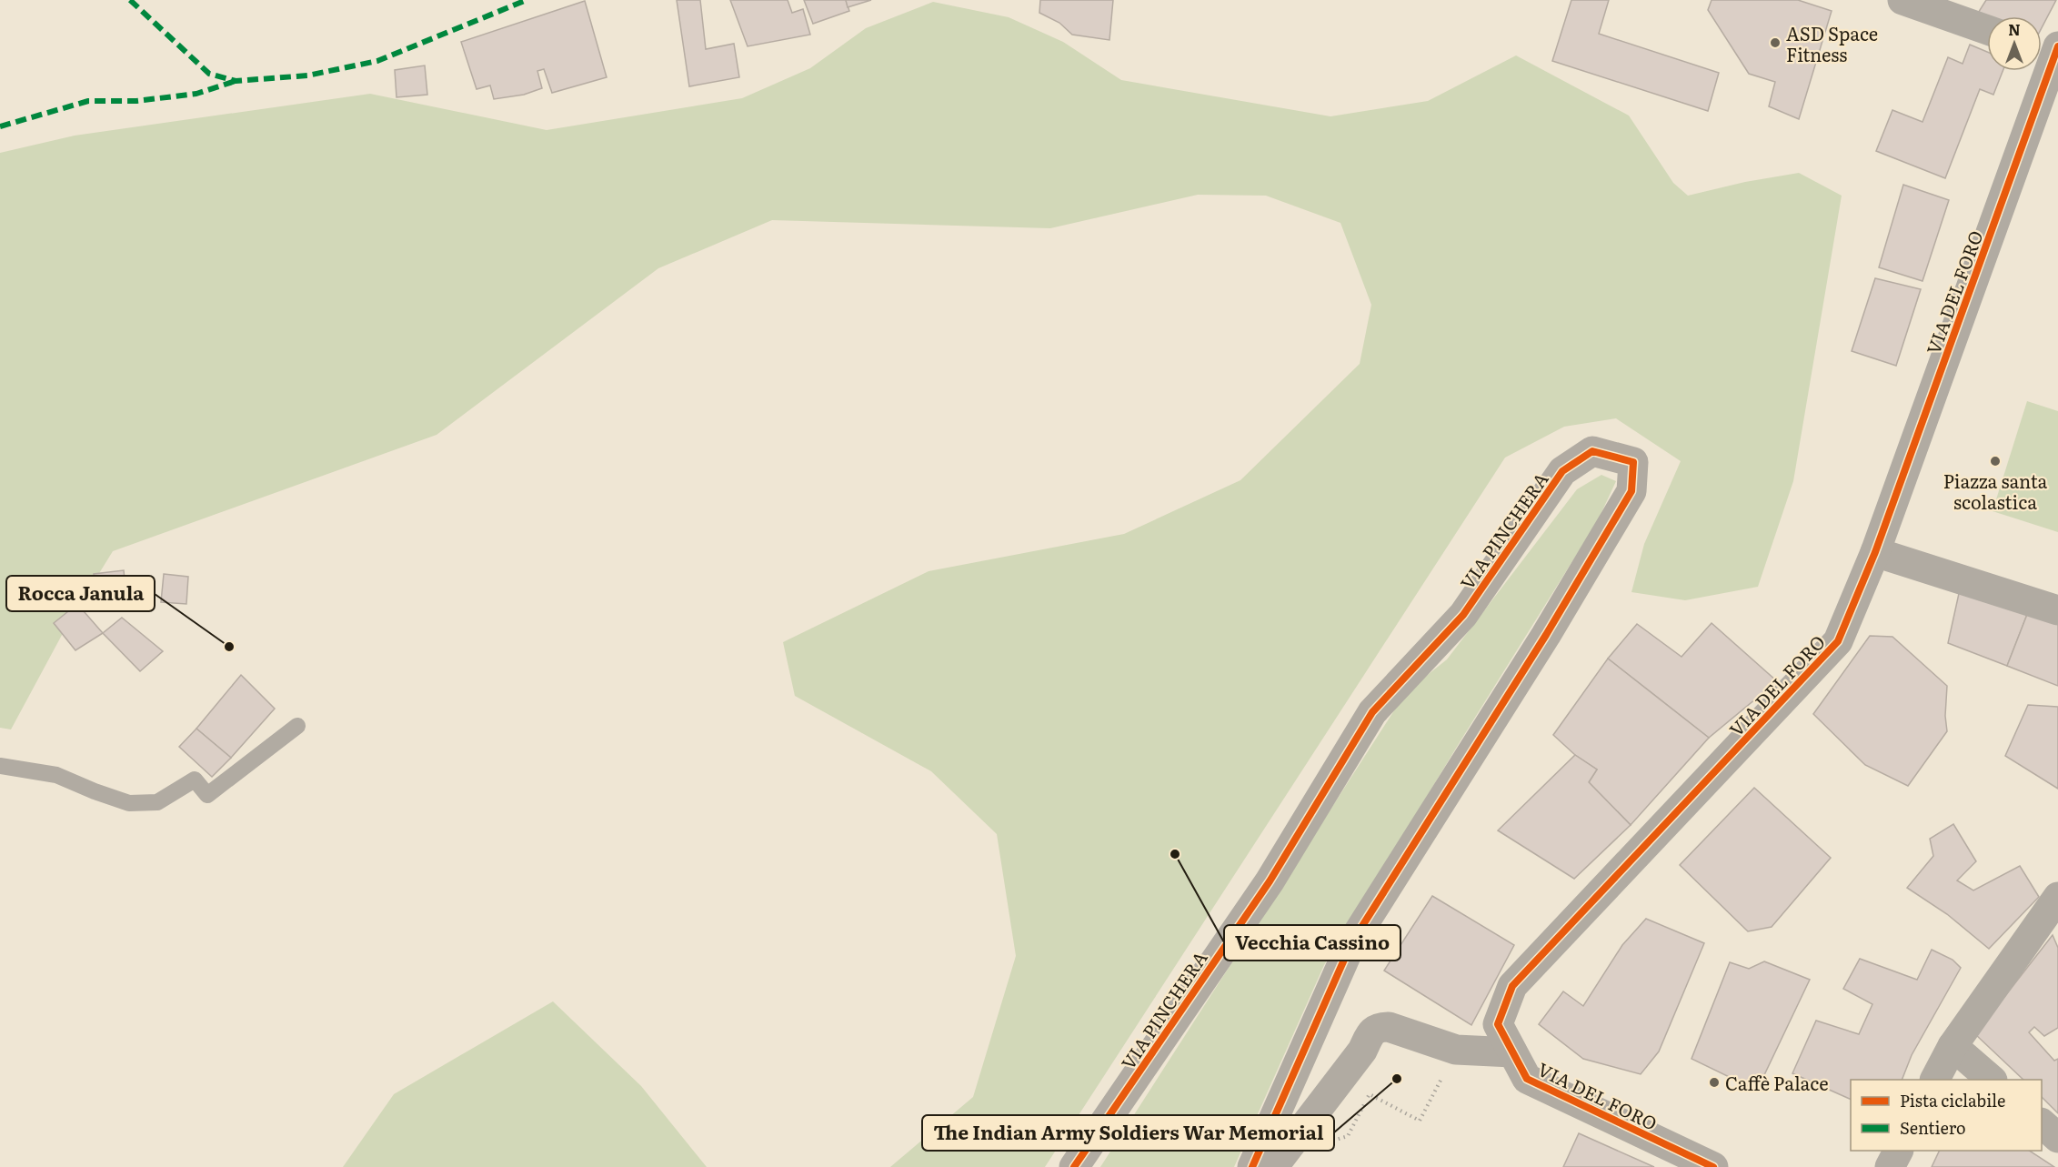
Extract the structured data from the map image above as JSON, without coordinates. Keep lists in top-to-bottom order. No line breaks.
{"streets":{"street":["VIA DEL FORO","VIA PINCHERA"]},"places":["ASD Space Fitness","Piazza santa scolastica","Rocca Janula","Vecchia Cassino","The Indian Army Soldiers War Memorial","Caffè Palace"],"legend":["Pista ciclabile","Sentiero"],"north":"top"}
